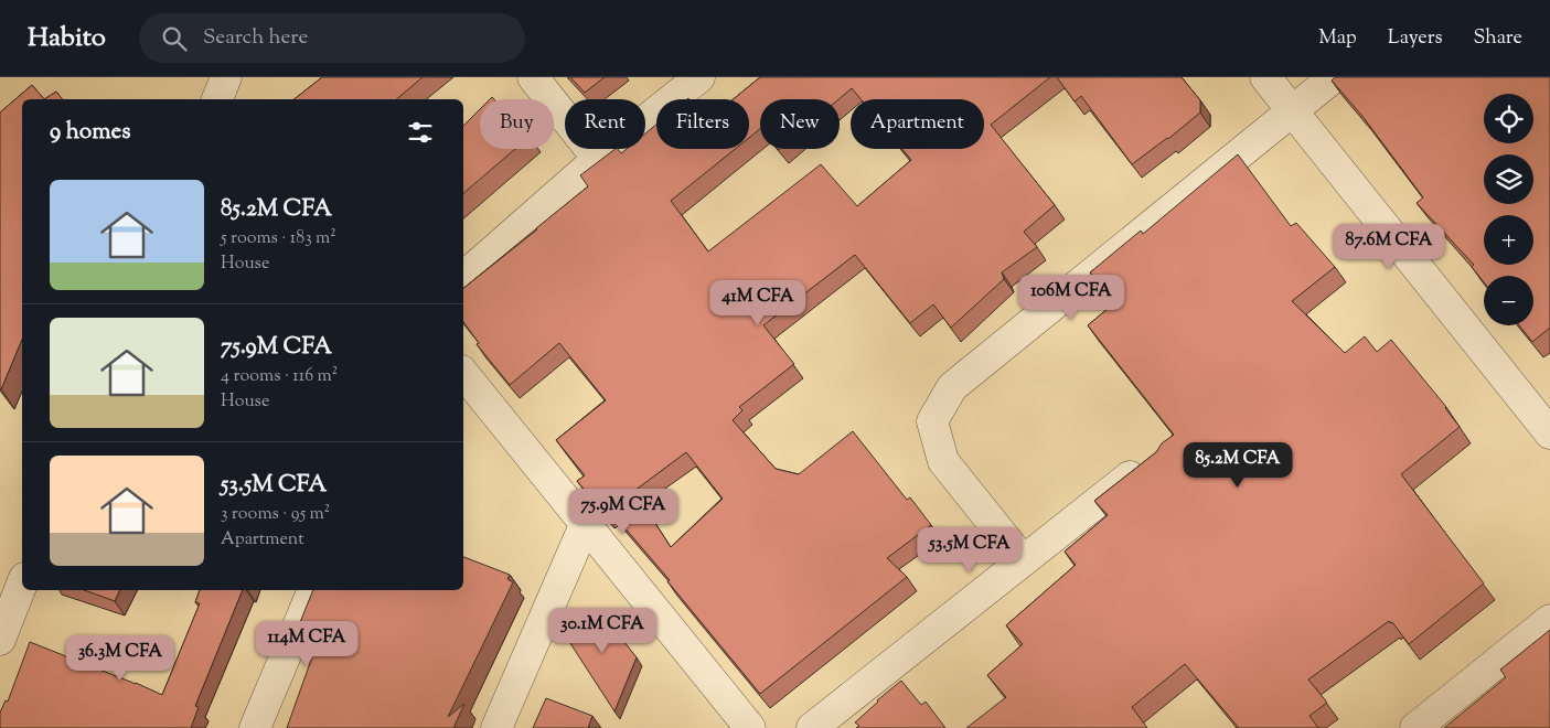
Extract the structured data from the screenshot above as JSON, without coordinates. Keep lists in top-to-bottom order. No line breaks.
{"page":{"header":"Habito","search":"Search here","nav":["Map","Layers","Share"],"map_buttons":["+","−"],"chip":["Buy","Rent","Filters","New","Apartment"],"heading":"9 homes","list":[{"name":"85.2M CFA","note":"5 rooms · 183 m² · House"},{"name":"75.9M CFA","note":"4 rooms · 116 m² · House"},{"name":"53.5M CFA","note":"3 rooms · 95 m² · Apartment"}],"price":["87.6M CFA","106M CFA","41M CFA","85.2M CFA","75.9M CFA","53.5M CFA","30.1M CFA","114M CFA","36.3M CFA"]}}
